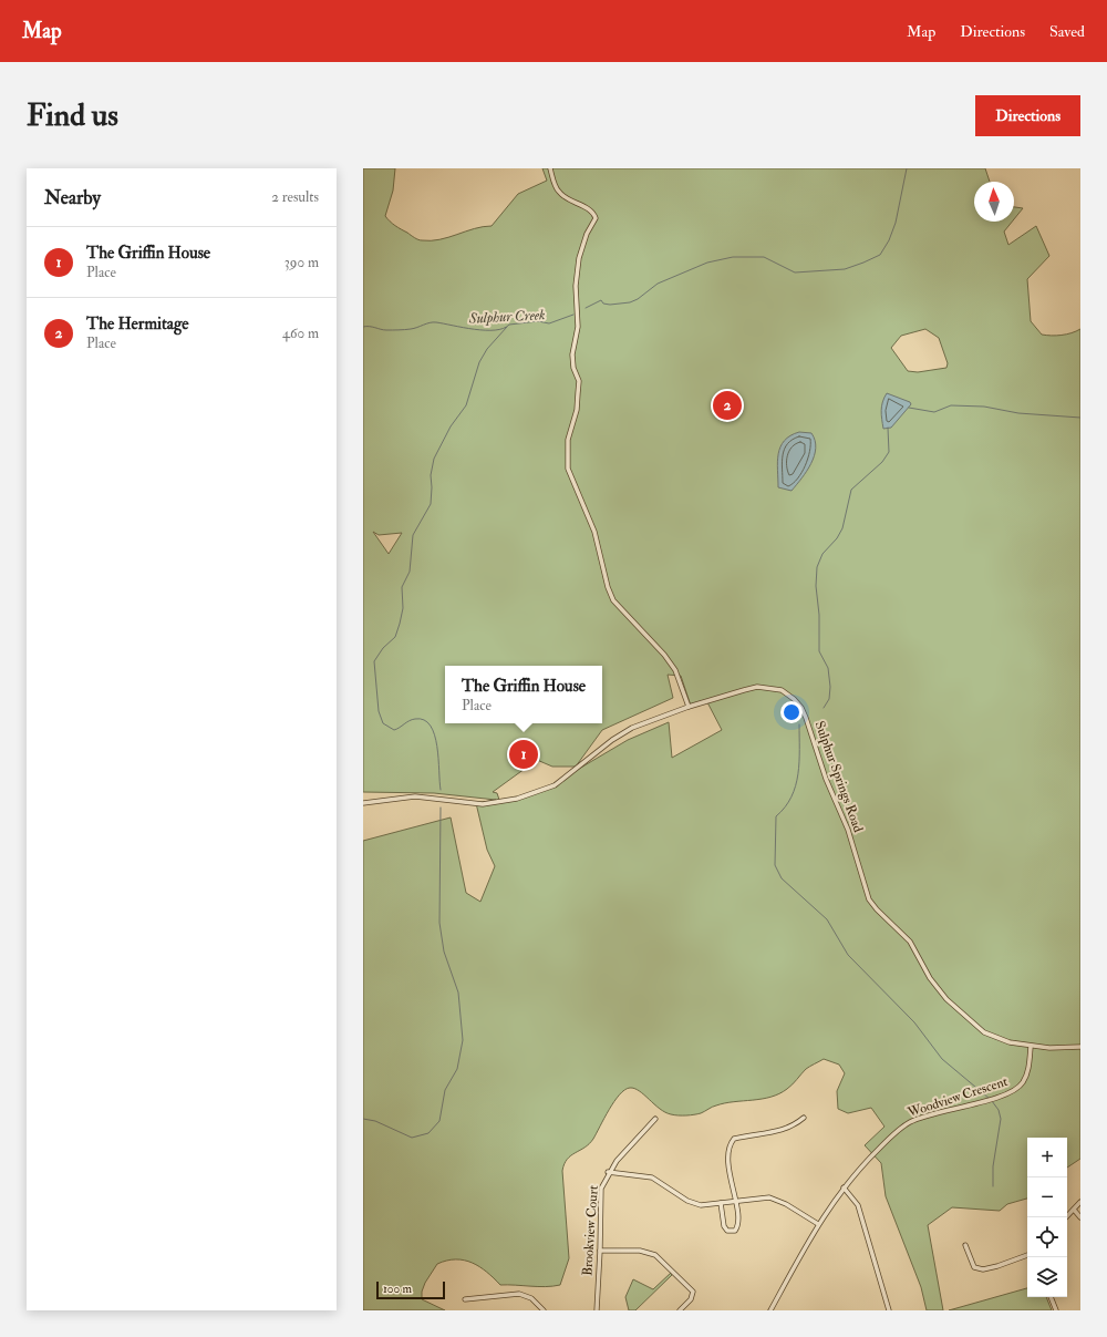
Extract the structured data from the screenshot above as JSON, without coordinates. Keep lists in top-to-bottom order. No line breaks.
{"streets":{"street":["Sulphur Springs Road","Woodview Crescent","Brookview Court"]},"crossings":[["Sulphur Springs Road","Woodview Crescent"]],"water":["Sulphur Creek"],"scale_bar":"100 m","north":"top","page":{"header":"Map","nav":["Map","Directions","Saved"],"buttons":"Directions","title":"Find us","heading":["Nearby","2 results"],"list":[{"mark":"1","name":"The Griffin House","note":"Place","value":"390 m"},{"mark":"2","name":"The Hermitage","note":"Place","value":"460 m"}],"pins":["2","1"],"popup":["The Griffin House","Place"],"map_buttons":["+","−"],"scale":"100 m"}}
